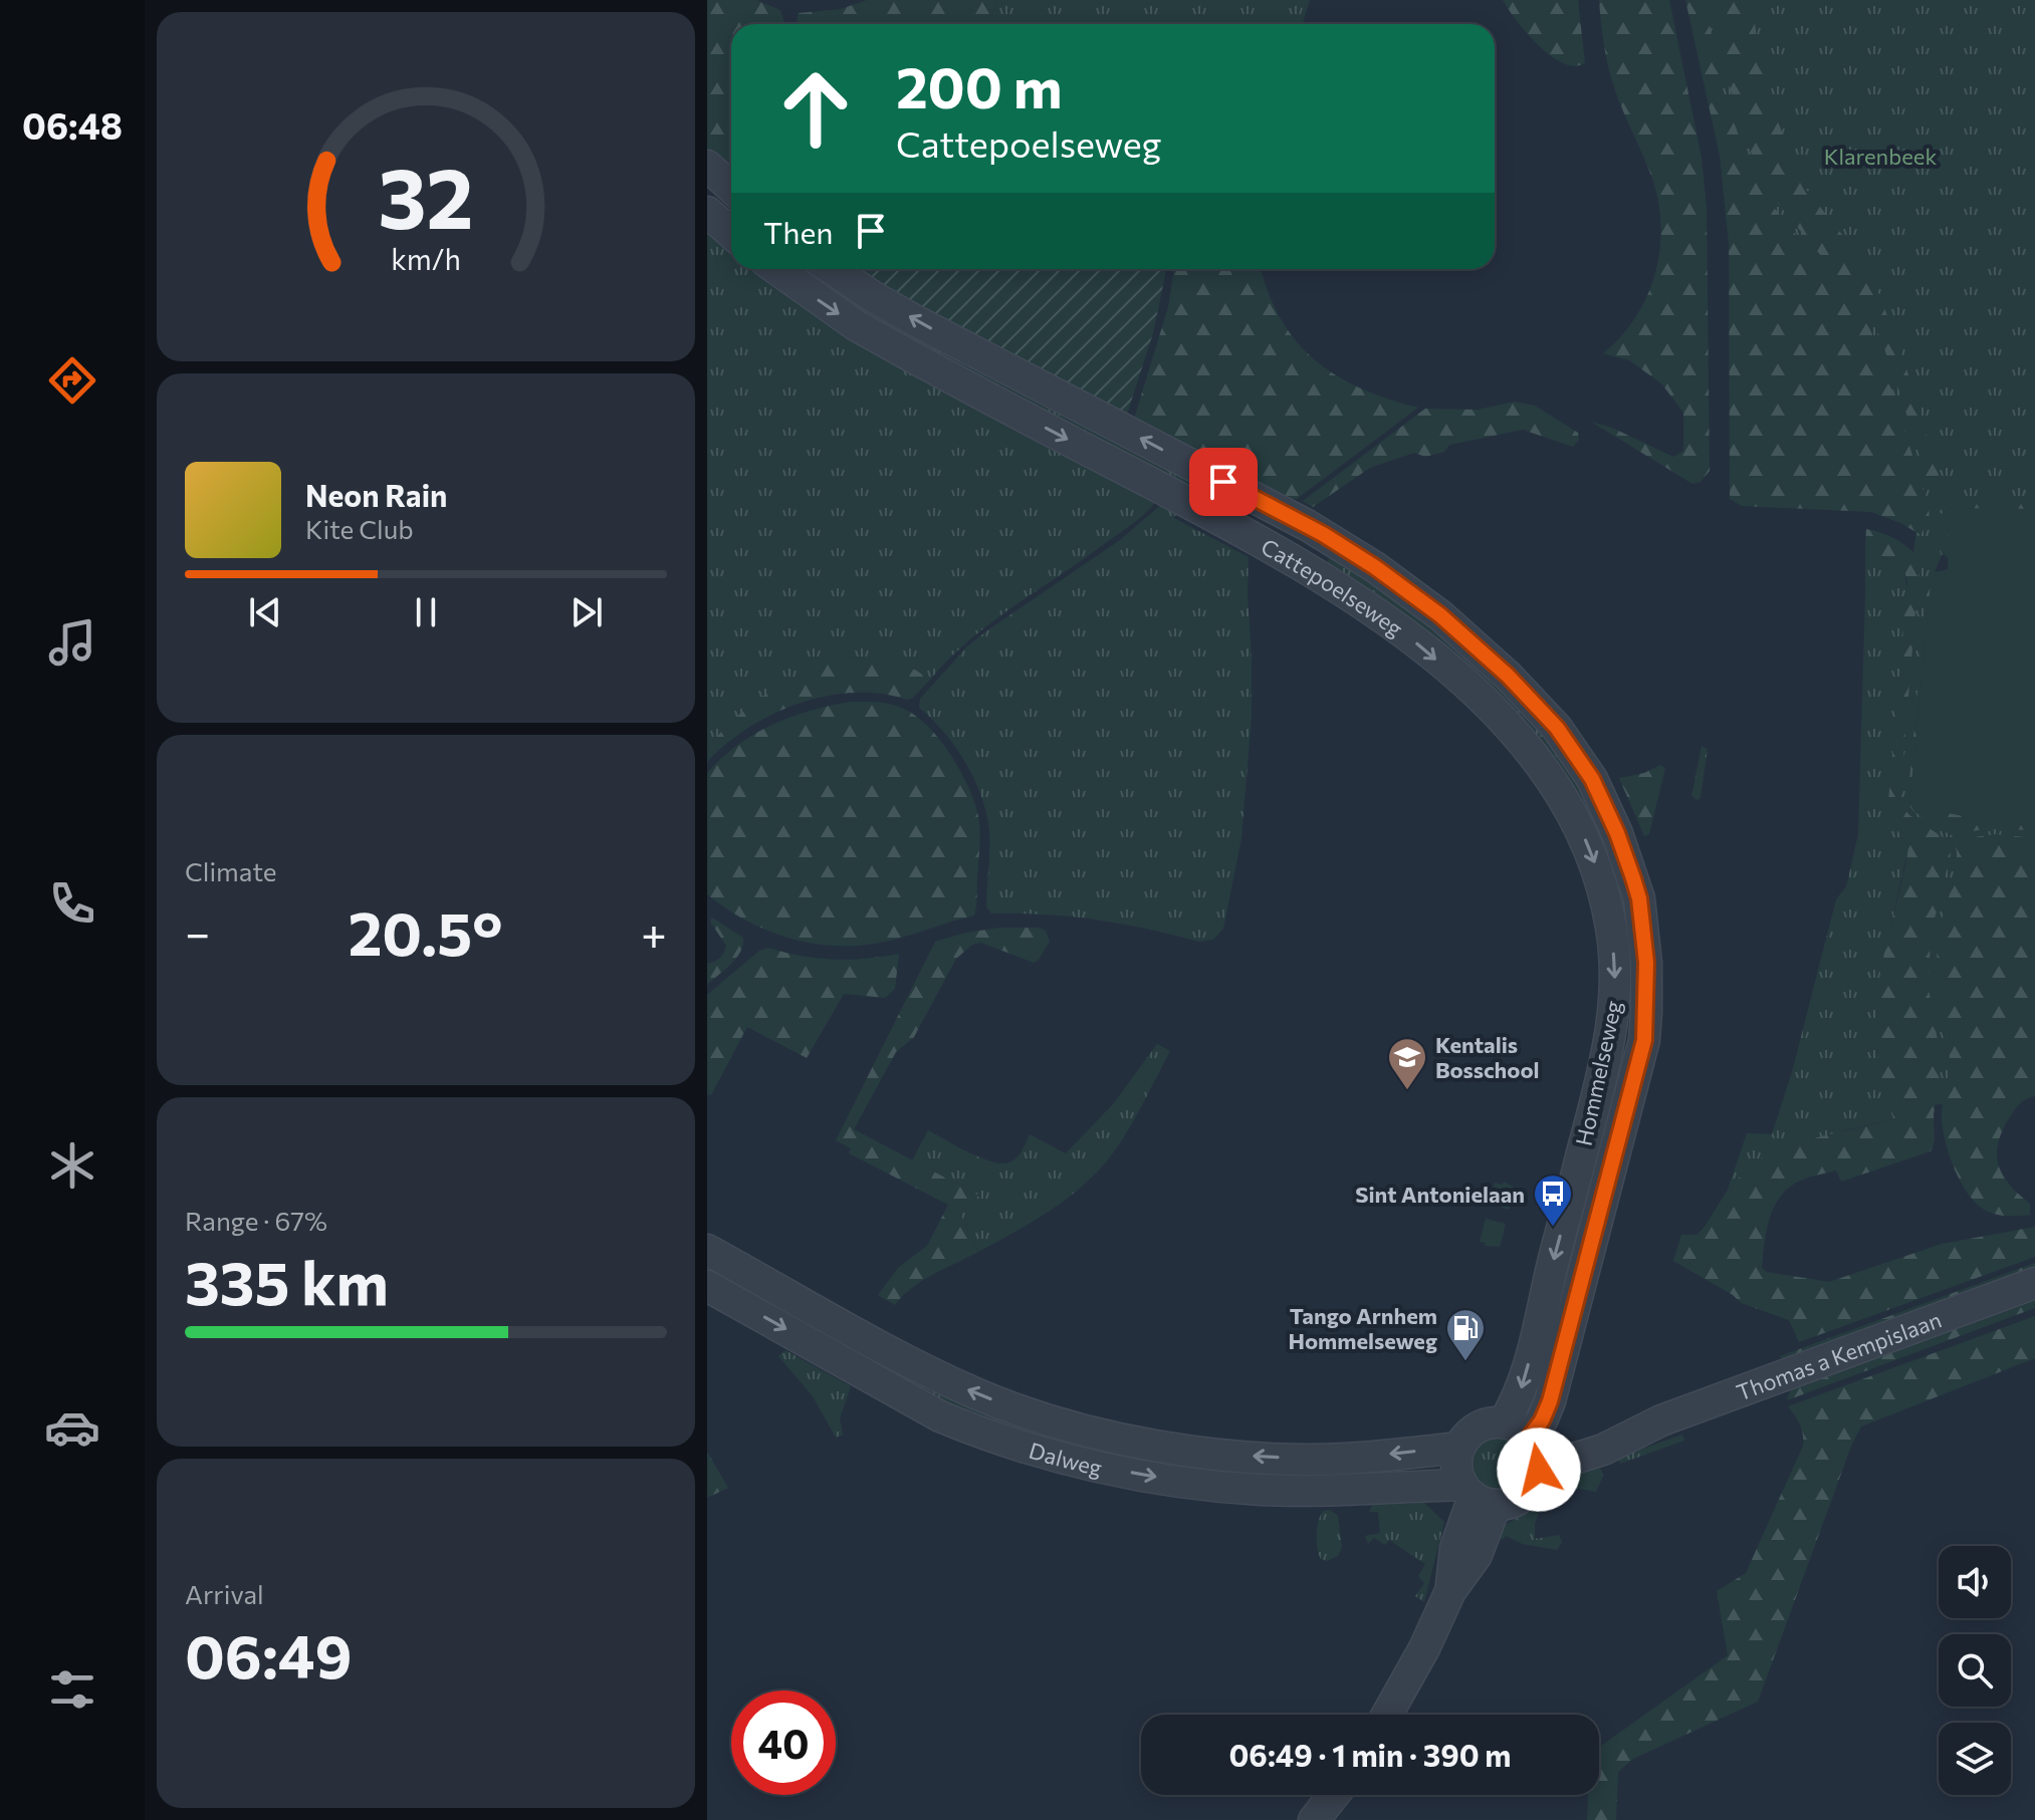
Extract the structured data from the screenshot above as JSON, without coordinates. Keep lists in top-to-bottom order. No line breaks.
{"streets":{"street":["Cattepoelseweg","Hommelseweg","Thomas a Kempislaan","Dalweg"]},"crossings":[["Cattepoelseweg","Hommelseweg"],["Hommelseweg","Thomas a Kempislaan"],["Hommelseweg","Dalweg"],["Thomas a Kempislaan","Dalweg"]],"parks":["Klarenbeek"],"places":{"school or university":["Kentalis Bosschool"],"bus stop":["Sint Antonielaan"],"fuel station":["Tango Arnhem Hommelseweg"]},"page":{"tabs":"06:48","turn":["200 m","Cattepoelseweg"],"then":"Then","song":["Neon Rain","Kite Club"],"tile":["Climate",["Range · 67%","335 km"],["Arrival","06:49"]],"heat":["−","20.5°","+"],"limit":"40","trip":"06:49 · 1 min · 390 m","gauge":["32","km/h"]}}
